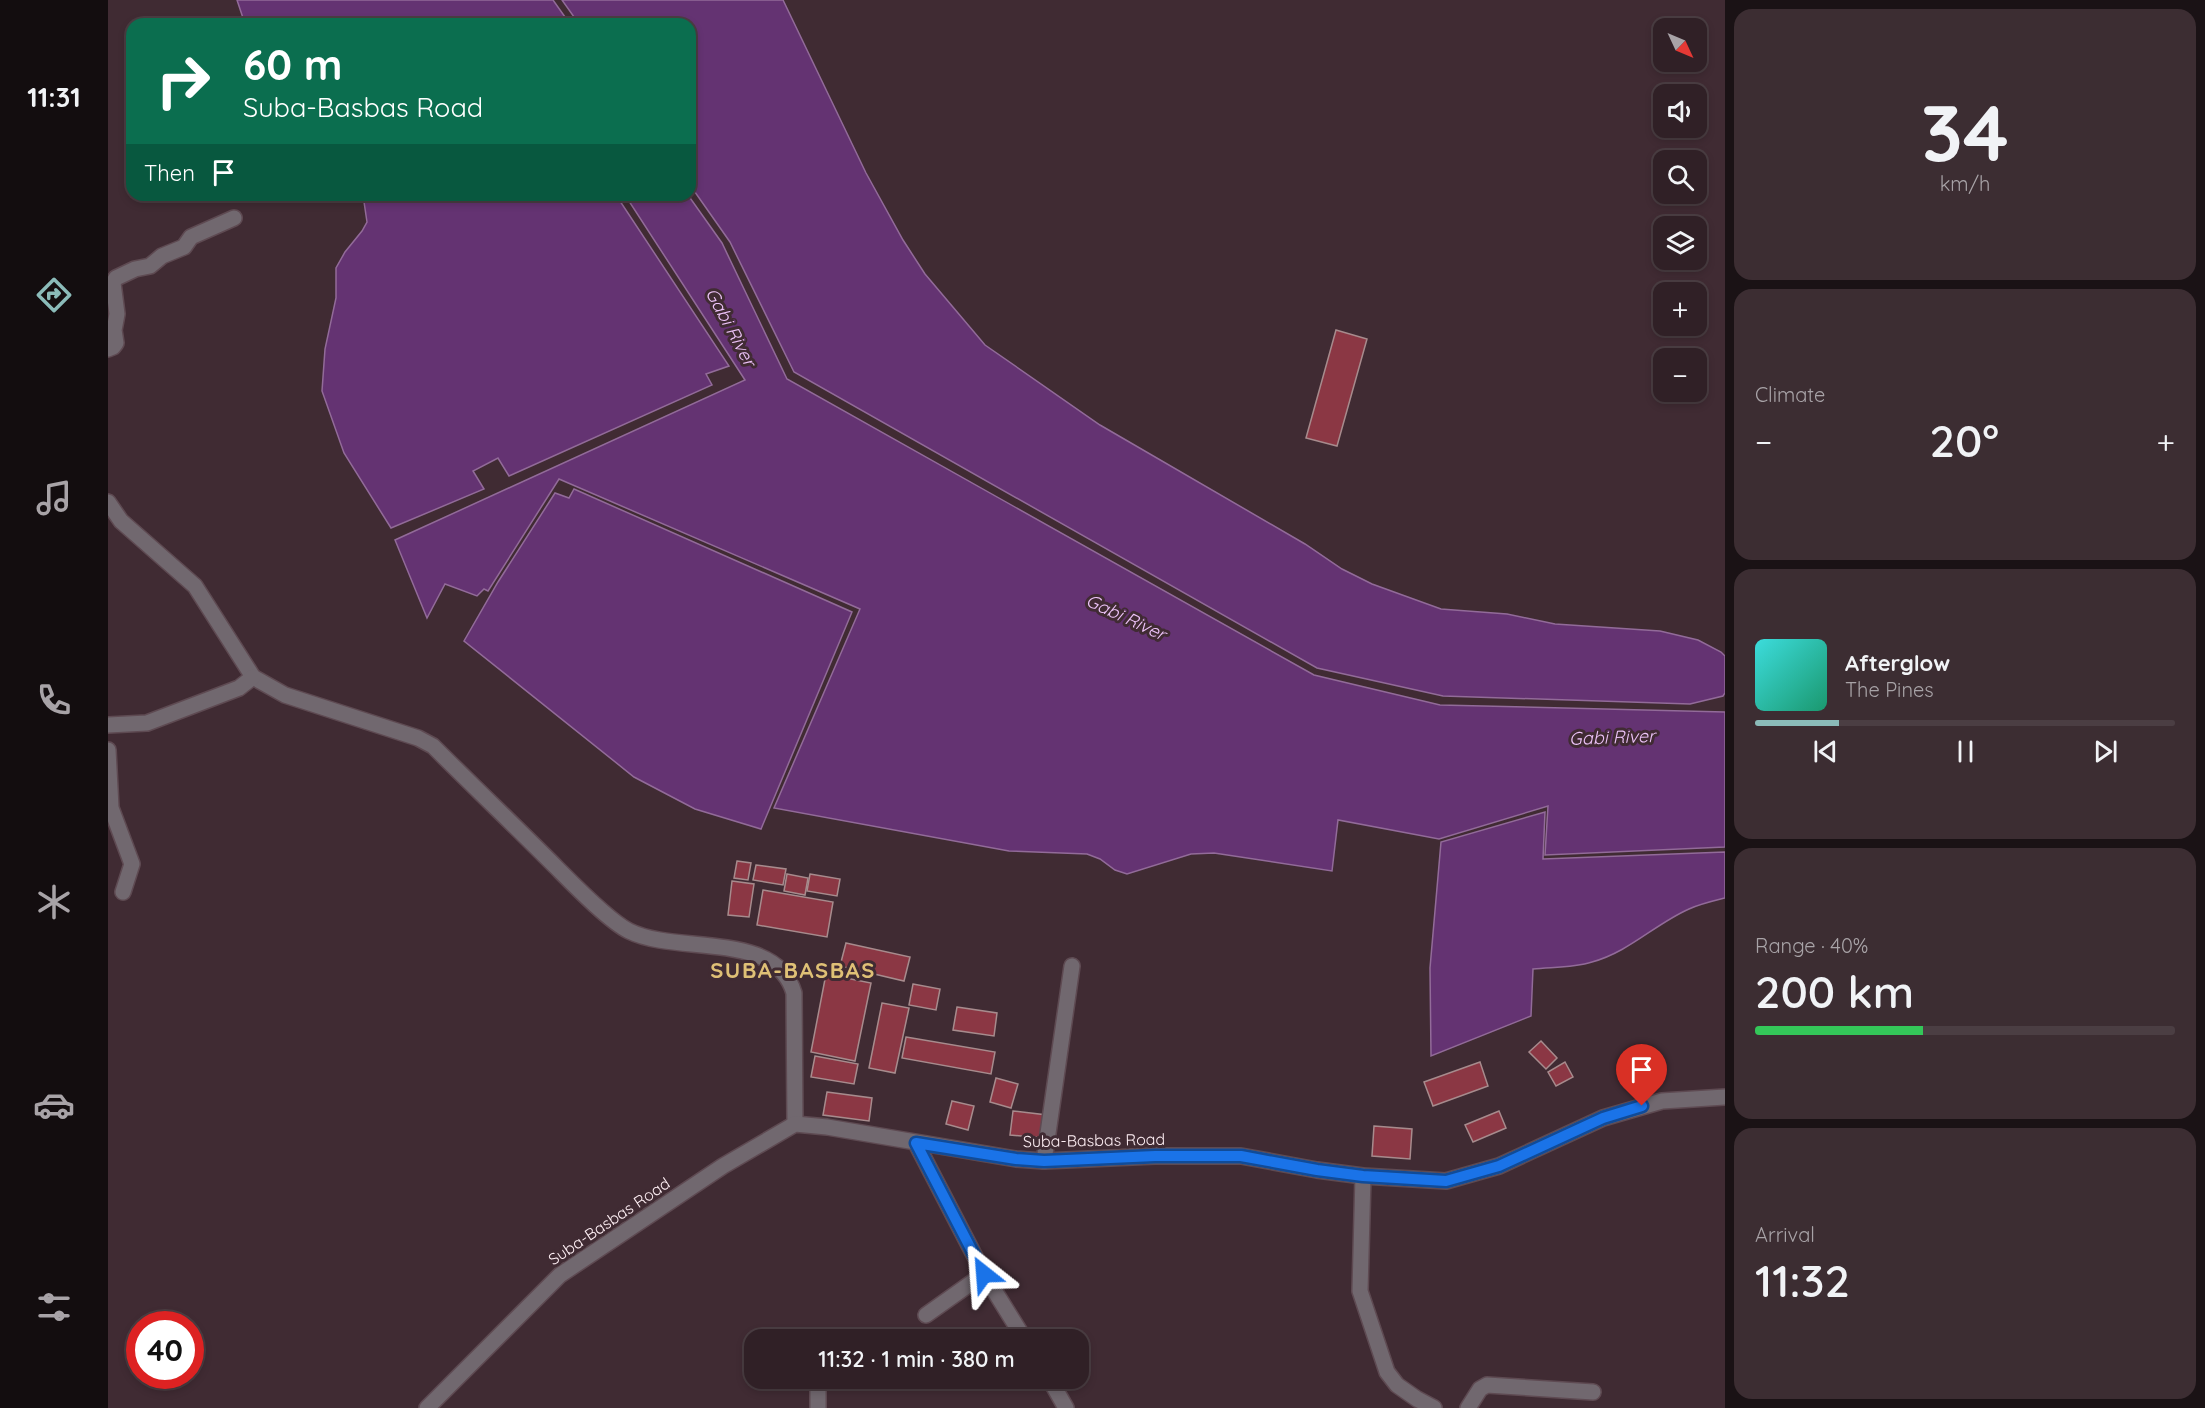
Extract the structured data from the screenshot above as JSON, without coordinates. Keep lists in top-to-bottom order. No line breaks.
{"streets":{"street":["Suba-Basbas Road"]},"districts":["SUBA-BASBAS"],"water":["Gabi River"],"north":"bottom right","page":{"tabs":"11:31","tile":[["34","km/h"],"Climate",["Range · 40%","200 km"],["Arrival","11:32"]],"map_buttons":["+","−"],"turn":["60 m","Suba-Basbas Road"],"then":"Then","heat":["−","20°","+"],"song":["Afterglow","The Pines"],"limit":"40","trip":"11:32 · 1 min · 380 m"}}
